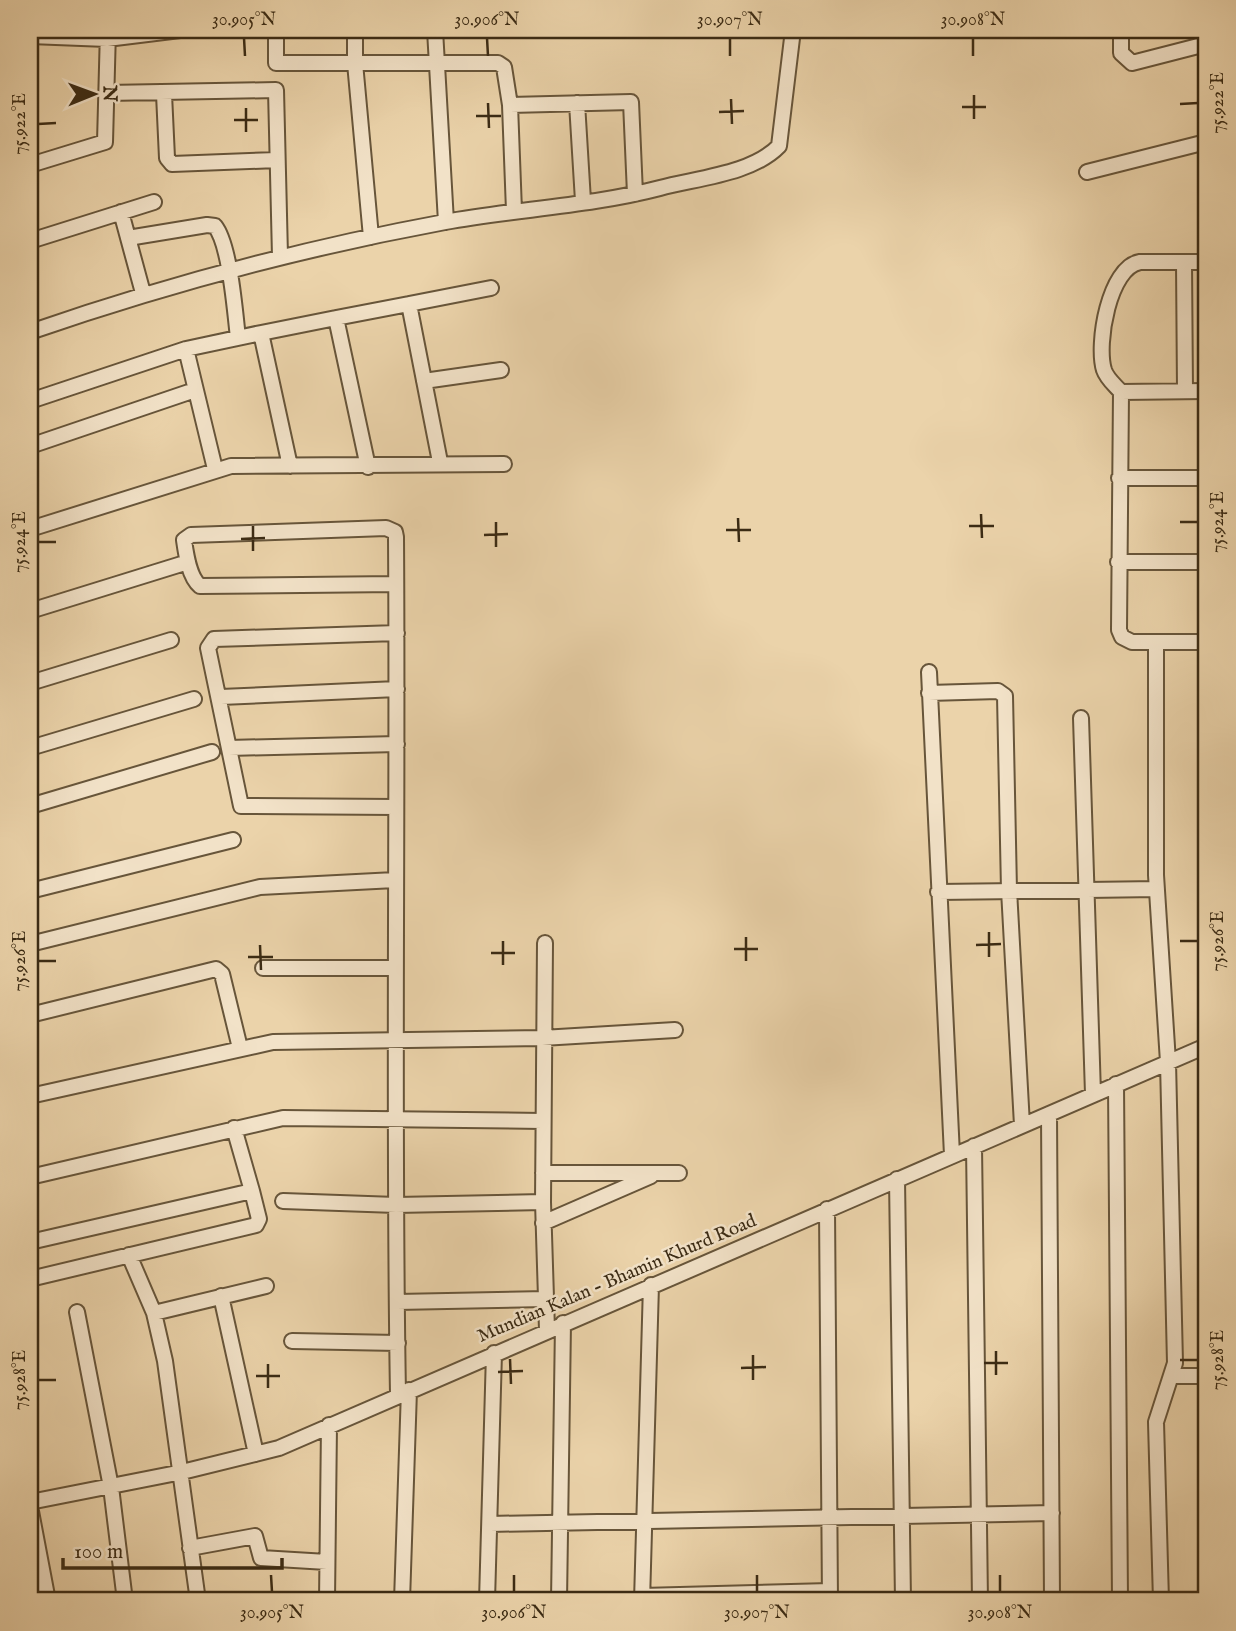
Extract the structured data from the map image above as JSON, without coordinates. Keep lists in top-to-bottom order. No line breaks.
{"streets":{"street":["Mundian Kalan - Bhamin Khurd Road"]},"scale_bar":"100 m","north":"right","coordinates":["30.905°N","30.906°N","30.907°N","30.908°N","75.922°E","75.924°E","75.926°E","75.928°E"]}
